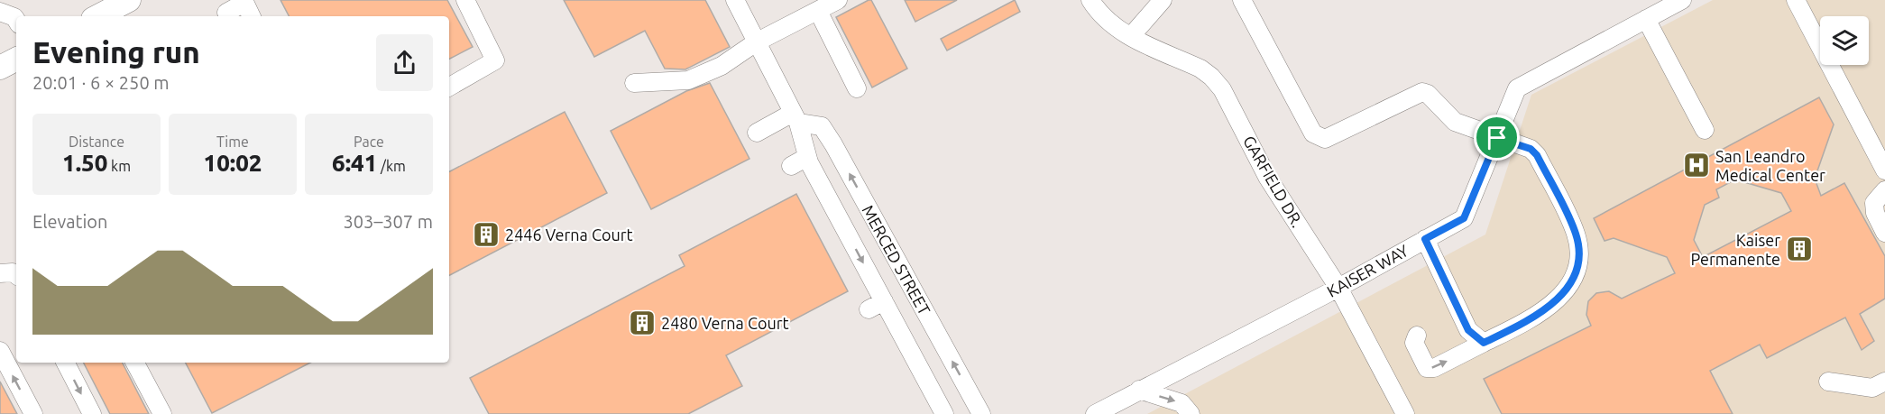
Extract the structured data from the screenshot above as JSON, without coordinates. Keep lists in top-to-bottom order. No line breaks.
{"streets":{"street":["GARFIELD DR.","MERCED STREET","KAISER WAY"]},"crossings":[["GARFIELD DR.","KAISER WAY"]],"places":{"hospital":["San Leandro Medical Center"],"building":["2446 Verna Court","Kaiser Permanente","2480 Verna Court"]},"page":{"heading":["Evening run","20:01 · 6 × 250 m"],"stats":[["Distance","1.50 km"],["Time","10:02"],["Pace","6:41 /km"]],"chart":["Elevation","303–307 m"]}}
